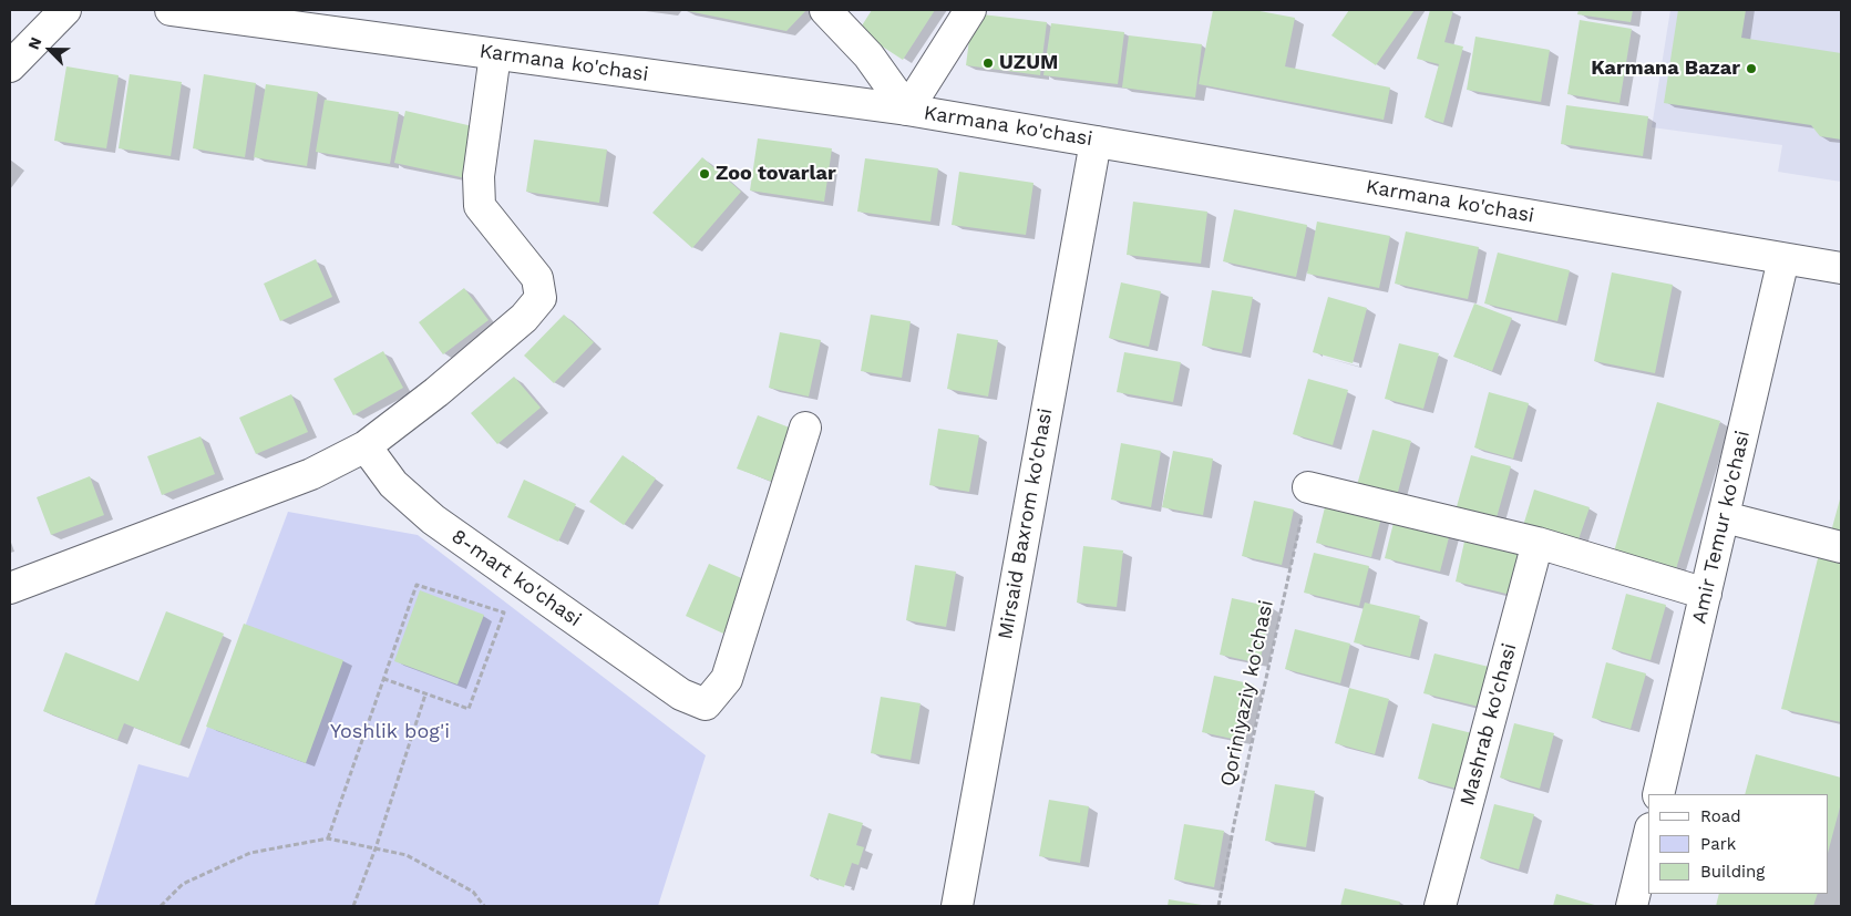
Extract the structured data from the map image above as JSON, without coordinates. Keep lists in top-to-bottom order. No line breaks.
{"streets":{"street":["Karmana ko'chasi","Mirsaid Baxrom ko'chasi","Amir Temur ko'chasi","8-mart ko'chasi","Mashrab ko'chasi"],"path":["Qoriniyaziy ko'chasi"]},"crossings":[["Karmana ko'chasi","Mirsaid Baxrom ko'chasi"],["Karmana ko'chasi","Amir Temur ko'chasi"]],"parks":["Yoshlik bog'i"],"places":["UZUM","Karmana Bazar","Zoo tovarlar"],"legend":["Road","Park","Building"],"north":"top left"}
